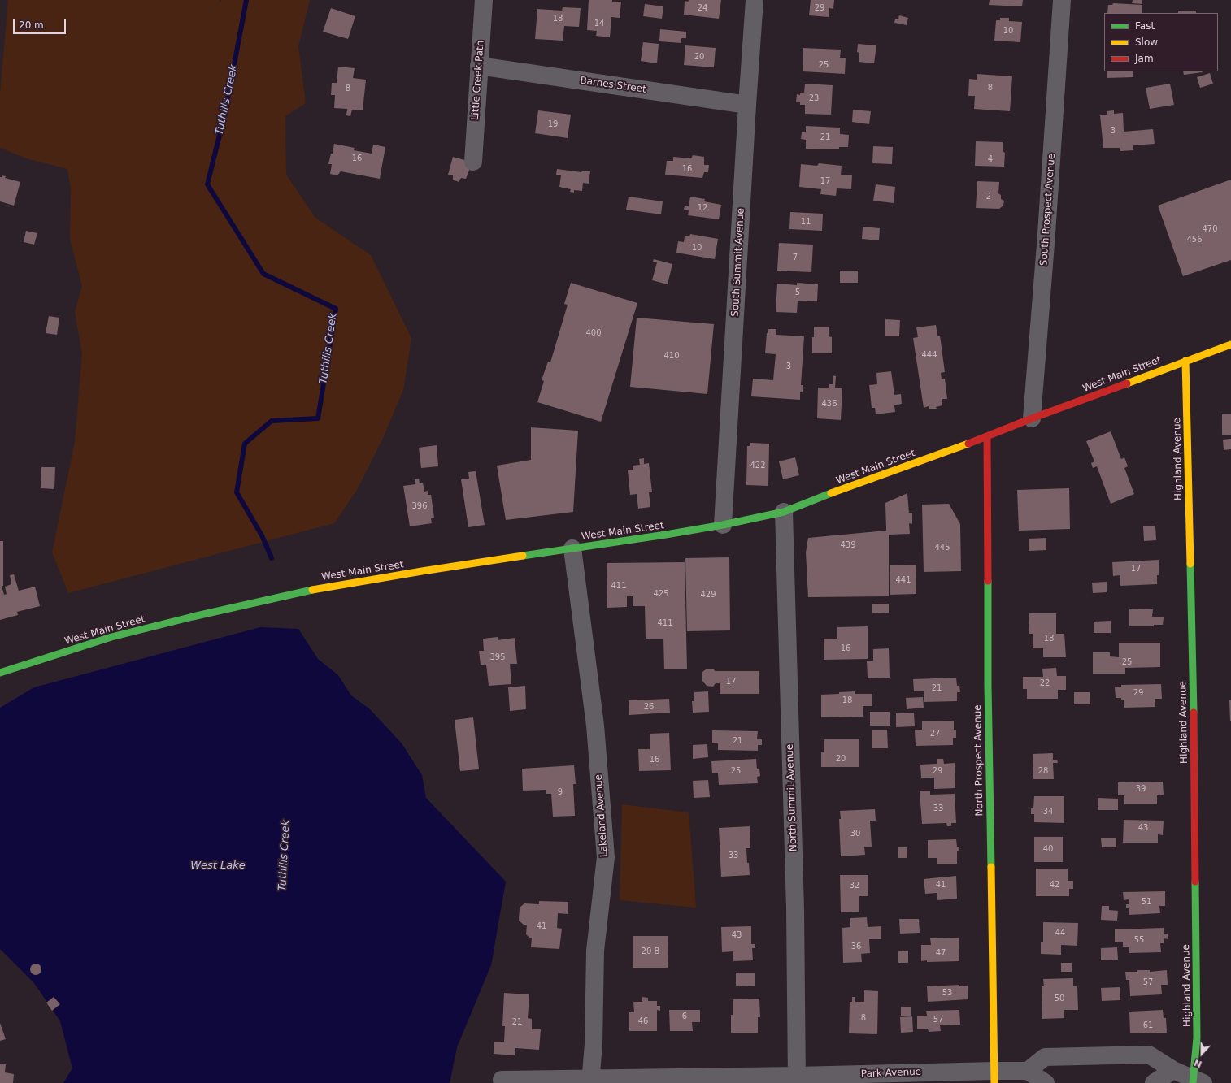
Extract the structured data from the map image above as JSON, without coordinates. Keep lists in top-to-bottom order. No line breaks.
{"streets":{"street":["Little Creek Path","Barnes Street","South Prospect Avenue","South Summit Avenue","West Main Street","Highland Avenue","North Prospect Avenue","North Summit Avenue","Lakeland Avenue","Park Avenue"]},"crossings":[["Little Creek Path","Barnes Street"],["Barnes Street","South Summit Avenue"],["South Prospect Avenue","West Main Street"],["South Summit Avenue","West Main Street"],["West Main Street","Highland Avenue"],["West Main Street","North Prospect Avenue"],["West Main Street","North Summit Avenue"],["West Main Street","Lakeland Avenue"],["North Prospect Avenue","Park Avenue"],["North Summit Avenue","Park Avenue"],["Lakeland Avenue","Park Avenue"]],"water":["Tuthills Creek","West Lake"],"house_numbers":["24","29","18","14","10","20","25","8","8","23","19","3","21","16","4","16","17","2","12","11","470","456","10","7","5","400","444","410","3","436","422","396","439","445","17","441","411","425","429","411","18","16","395","25","17","22","21","29","18","26","27","21","20","16","25","29","28","39","9","33","34","43","30","40","33","41","42","32","51","41","44","43","55","36","20 B","47","57","53","50","6","8","57","46","21","61"],"legend":["Fast","Slow","Jam"],"scale_bar":"20 m","north":"bottom"}
